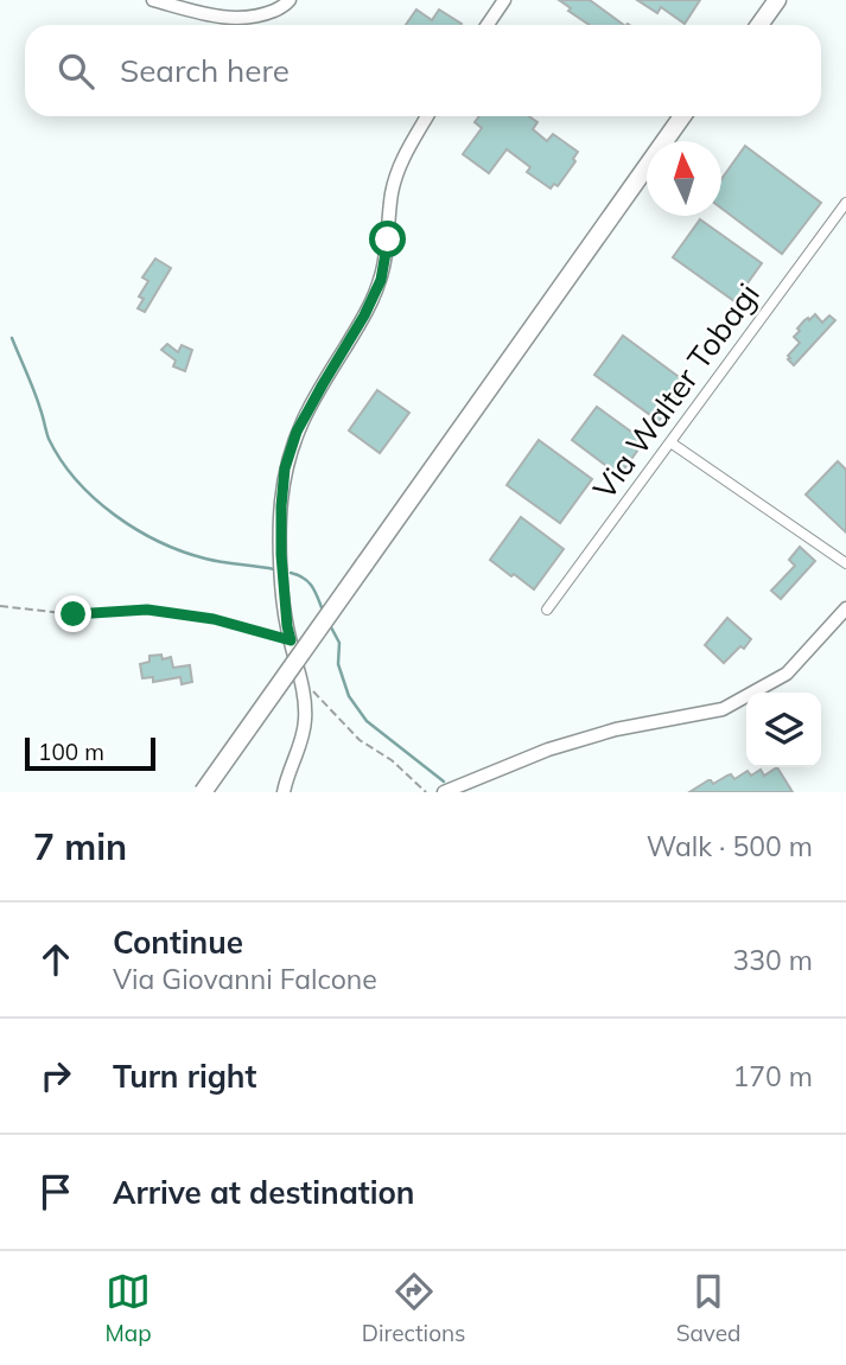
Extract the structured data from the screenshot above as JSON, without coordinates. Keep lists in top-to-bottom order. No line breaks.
{"streets":{"street":["Via Walter Tobagi"]},"scale_bar":"100 m","north":"top","page":{"search":"Search here","scale":"100 m","heading":["7 min","Walk · 500 m"],"list":[["Continue","Via Giovanni Falcone","330 m"],["Turn right","170 m"],"Arrive at destination"],"nav":["Map","Directions","Saved"]}}
